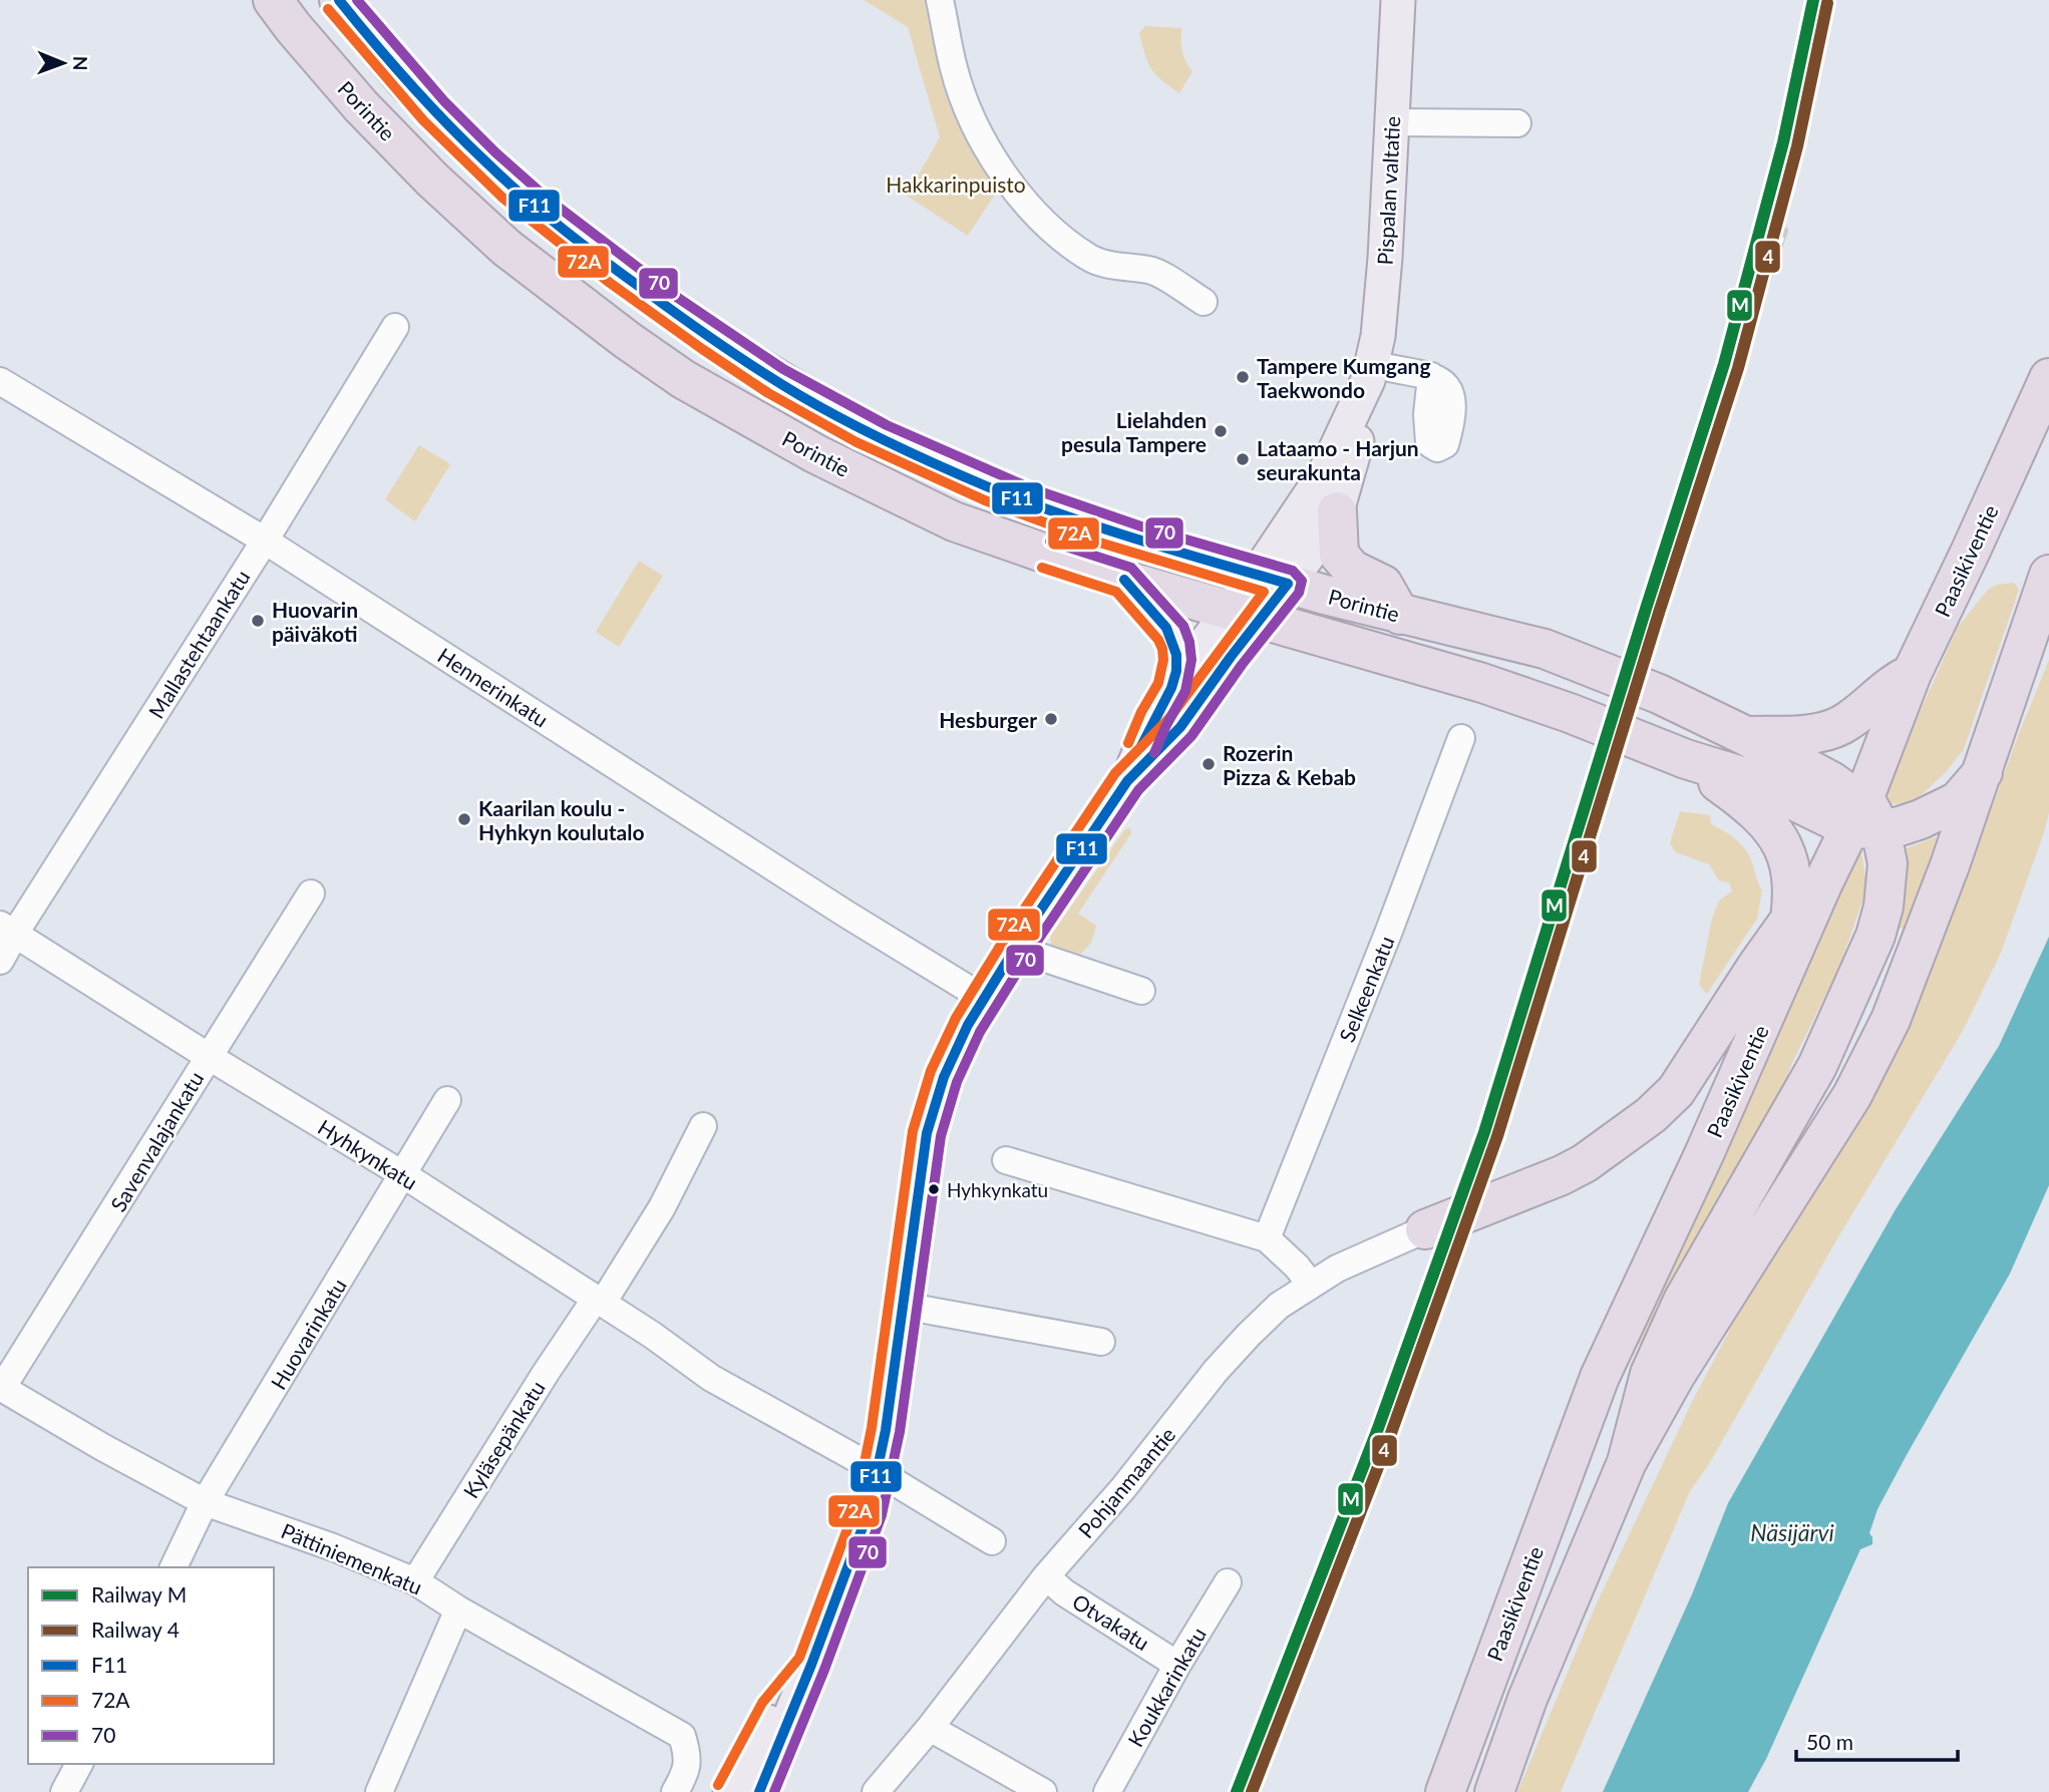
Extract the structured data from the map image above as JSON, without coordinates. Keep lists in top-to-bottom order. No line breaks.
{"streets":{"highway":["Porintie","Paasikiventie"],"main road":["Pispalan valtatie"],"street":["Mallastehtaankatu","Hennerinkatu","Selkeenkatu","Savenvalajankatu","Hyhkynkatu","Huovarinkatu","Kyläsepänkatu","Pohjanmaantie","Pättiniemenkatu","Otvakatu","Koukkarinkatu"]},"crossings":[["Porintie","Pispalan valtatie"],["Porintie","Paasikiventie"],["Pispalan valtatie","Hennerinkatu"],["Pispalan valtatie","Hyhkynkatu"],["Mallastehtaankatu","Hennerinkatu"],["Mallastehtaankatu","Hyhkynkatu"],["Savenvalajankatu","Hyhkynkatu"],["Savenvalajankatu","Pättiniemenkatu"],["Hyhkynkatu","Huovarinkatu"],["Hyhkynkatu","Kyläsepänkatu"],["Huovarinkatu","Pättiniemenkatu"],["Kyläsepänkatu","Pättiniemenkatu"],["Pohjanmaantie","Otvakatu"],["Otvakatu","Koukkarinkatu"]],"water":["Näsijärvi"],"parks":["Hakkarinpuisto"],"places":["Tampere Kumgang Taekwondo","Lielahden pesula Tampere","Lataamo - Harjun seurakunta","Huovarin päiväkoti","Hesburger","Rozerin Pizza & Kebab","Kaarilan koulu - Hyhkyn koulutalo","Hyhkynkatu"],"lines":["rail line M","transit line F11","transit line 70","rail line 4","transit line 72A"],"legend":["Railway M","Railway 4","F11","72A","70"],"scale_bar":"50 m","north":"right"}
